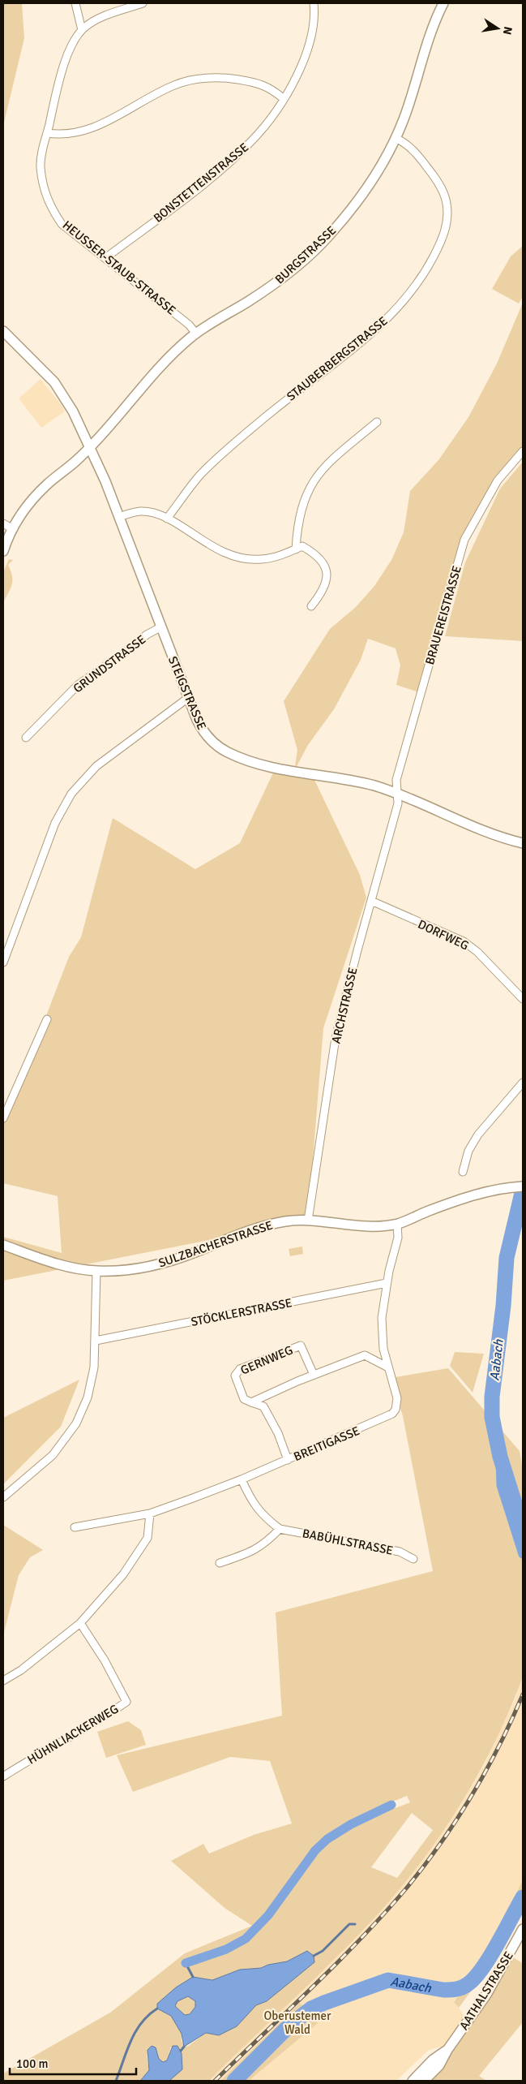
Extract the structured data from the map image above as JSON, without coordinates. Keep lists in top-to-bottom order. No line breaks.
{"streets":{"street":["BONSTETTENSTRASSE","BURGSTRASSE","HEUSSER-STAUB-STRASSE","STAUBERBERGSTRASSE","BRAUEREISTRASSE","GRUNDSTRASSE","STEIGSTRASSE","DORFWEG","ARCHSTRASSE","SULZBACHERSTRASSE","STÖCKLERSTRASSE","GERNWEG","BREITIGASSE","BABÜHLSTRASSE","HÜHNLIACKERWEG","AATHALSTRASSE"]},"crossings":[["BONSTETTENSTRASSE","HEUSSER-STAUB-STRASSE"],["BURGSTRASSE","HEUSSER-STAUB-STRASSE"],["BURGSTRASSE","STAUBERBERGSTRASSE"],["BURGSTRASSE","STEIGSTRASSE"],["BRAUEREISTRASSE","STEIGSTRASSE"],["BRAUEREISTRASSE","ARCHSTRASSE"],["GRUNDSTRASSE","STEIGSTRASSE"],["STEIGSTRASSE","ARCHSTRASSE"],["DORFWEG","ARCHSTRASSE"],["ARCHSTRASSE","SULZBACHERSTRASSE"],["SULZBACHERSTRASSE","BREITIGASSE"],["STÖCKLERSTRASSE","BREITIGASSE"],["GERNWEG","BREITIGASSE"],["BREITIGASSE","BABÜHLSTRASSE"]],"water":["Aabach"],"parks":["Oberustemer Wald"],"scale_bar":"100 m","north":"right"}
